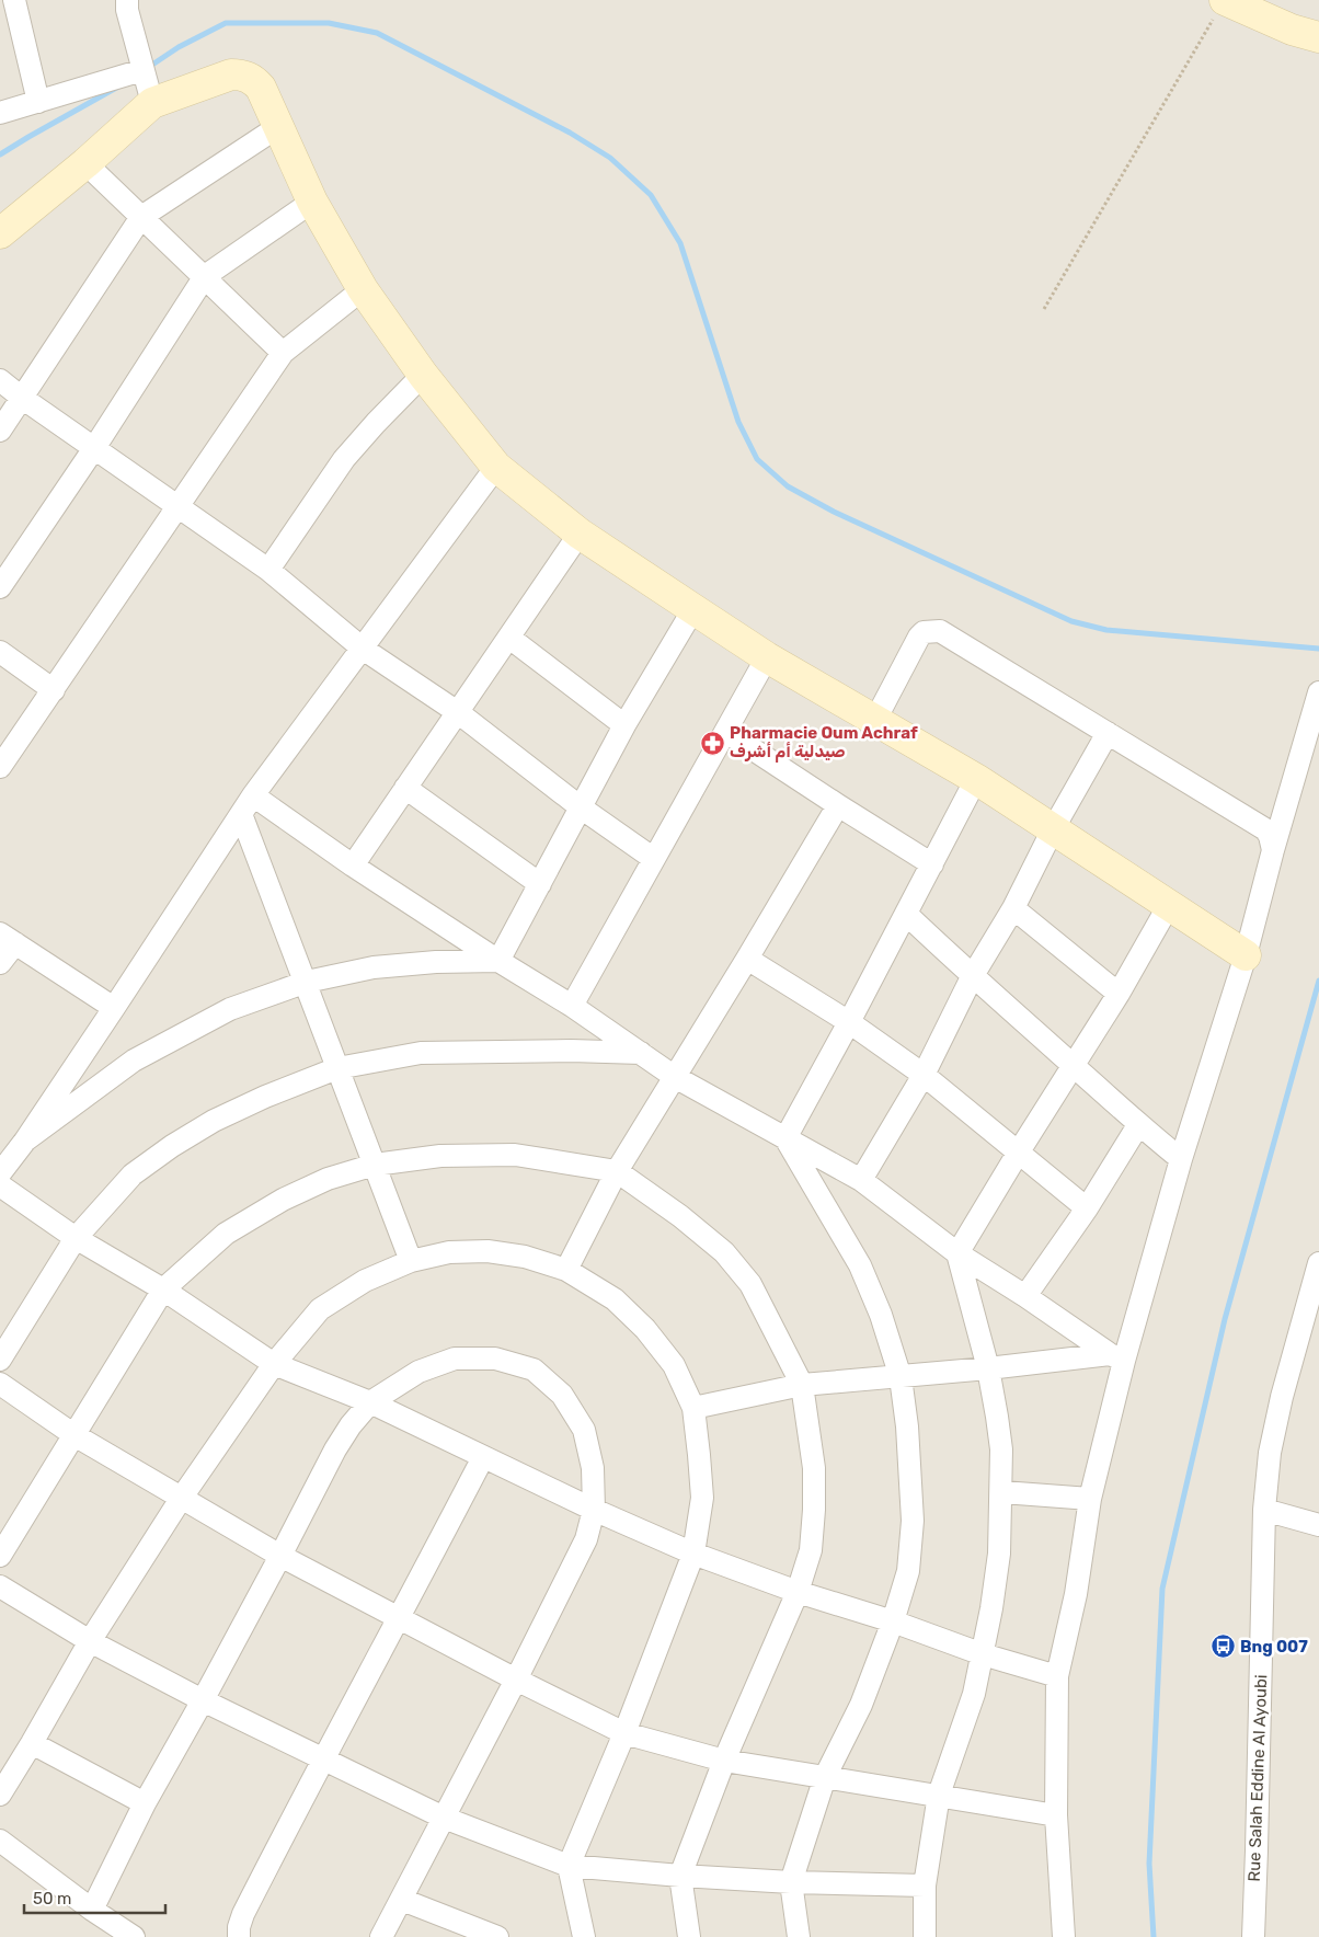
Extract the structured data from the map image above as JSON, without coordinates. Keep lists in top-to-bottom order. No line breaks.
{"streets":{"street":["Rue Salah Eddine Al Ayoubi"]},"places":{"pharmacy":["Pharmacie Oum Achraf صيدلية أم أشرف"],"bus stop":["Bng 007"]},"scale_bar":"50 m"}
